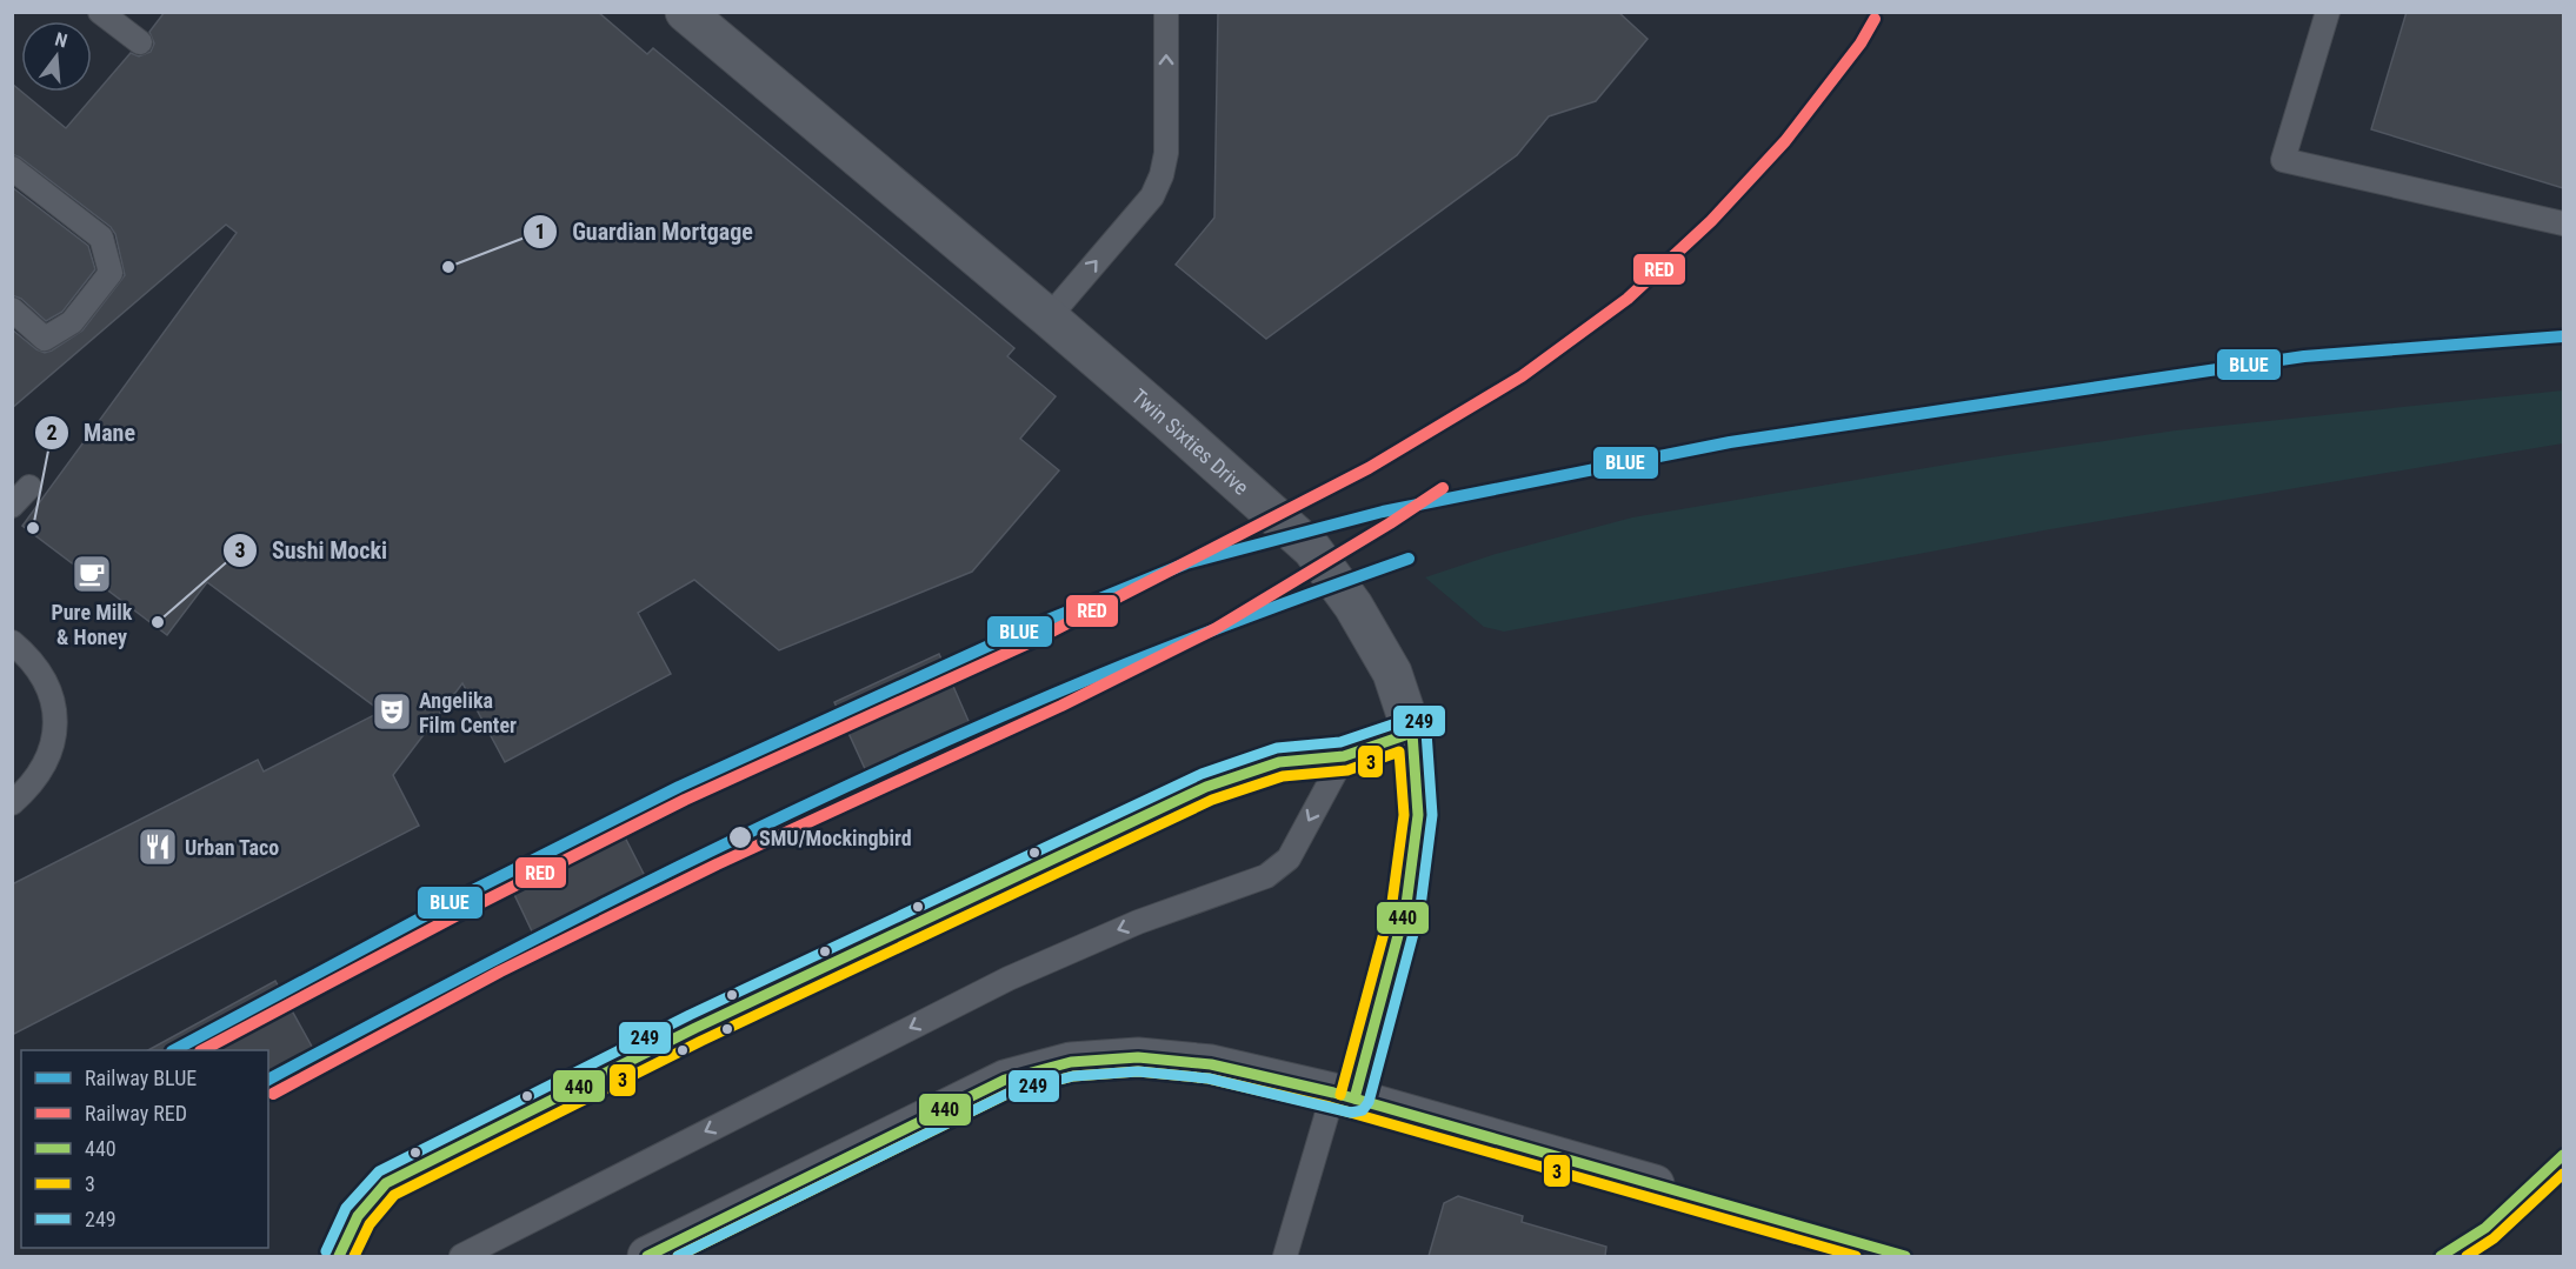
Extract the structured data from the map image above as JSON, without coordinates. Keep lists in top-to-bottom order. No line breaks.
{"streets":{"street":["Twin Sixties Drive"]},"places":{"other":["Guardian Mortgage","Mane","Sushi Mocki","SMU/Mockingbird"],"cafe":["Pure Milk & Honey"],"theatre":["Angelika Film Center"],"restaurant":["Urban Taco"]},"lines":["rail line RED","rail line BLUE","transit line 249","transit line 440","transit line 3"],"legend":["Railway BLUE","Railway RED","440","3","249"],"north":"top"}
